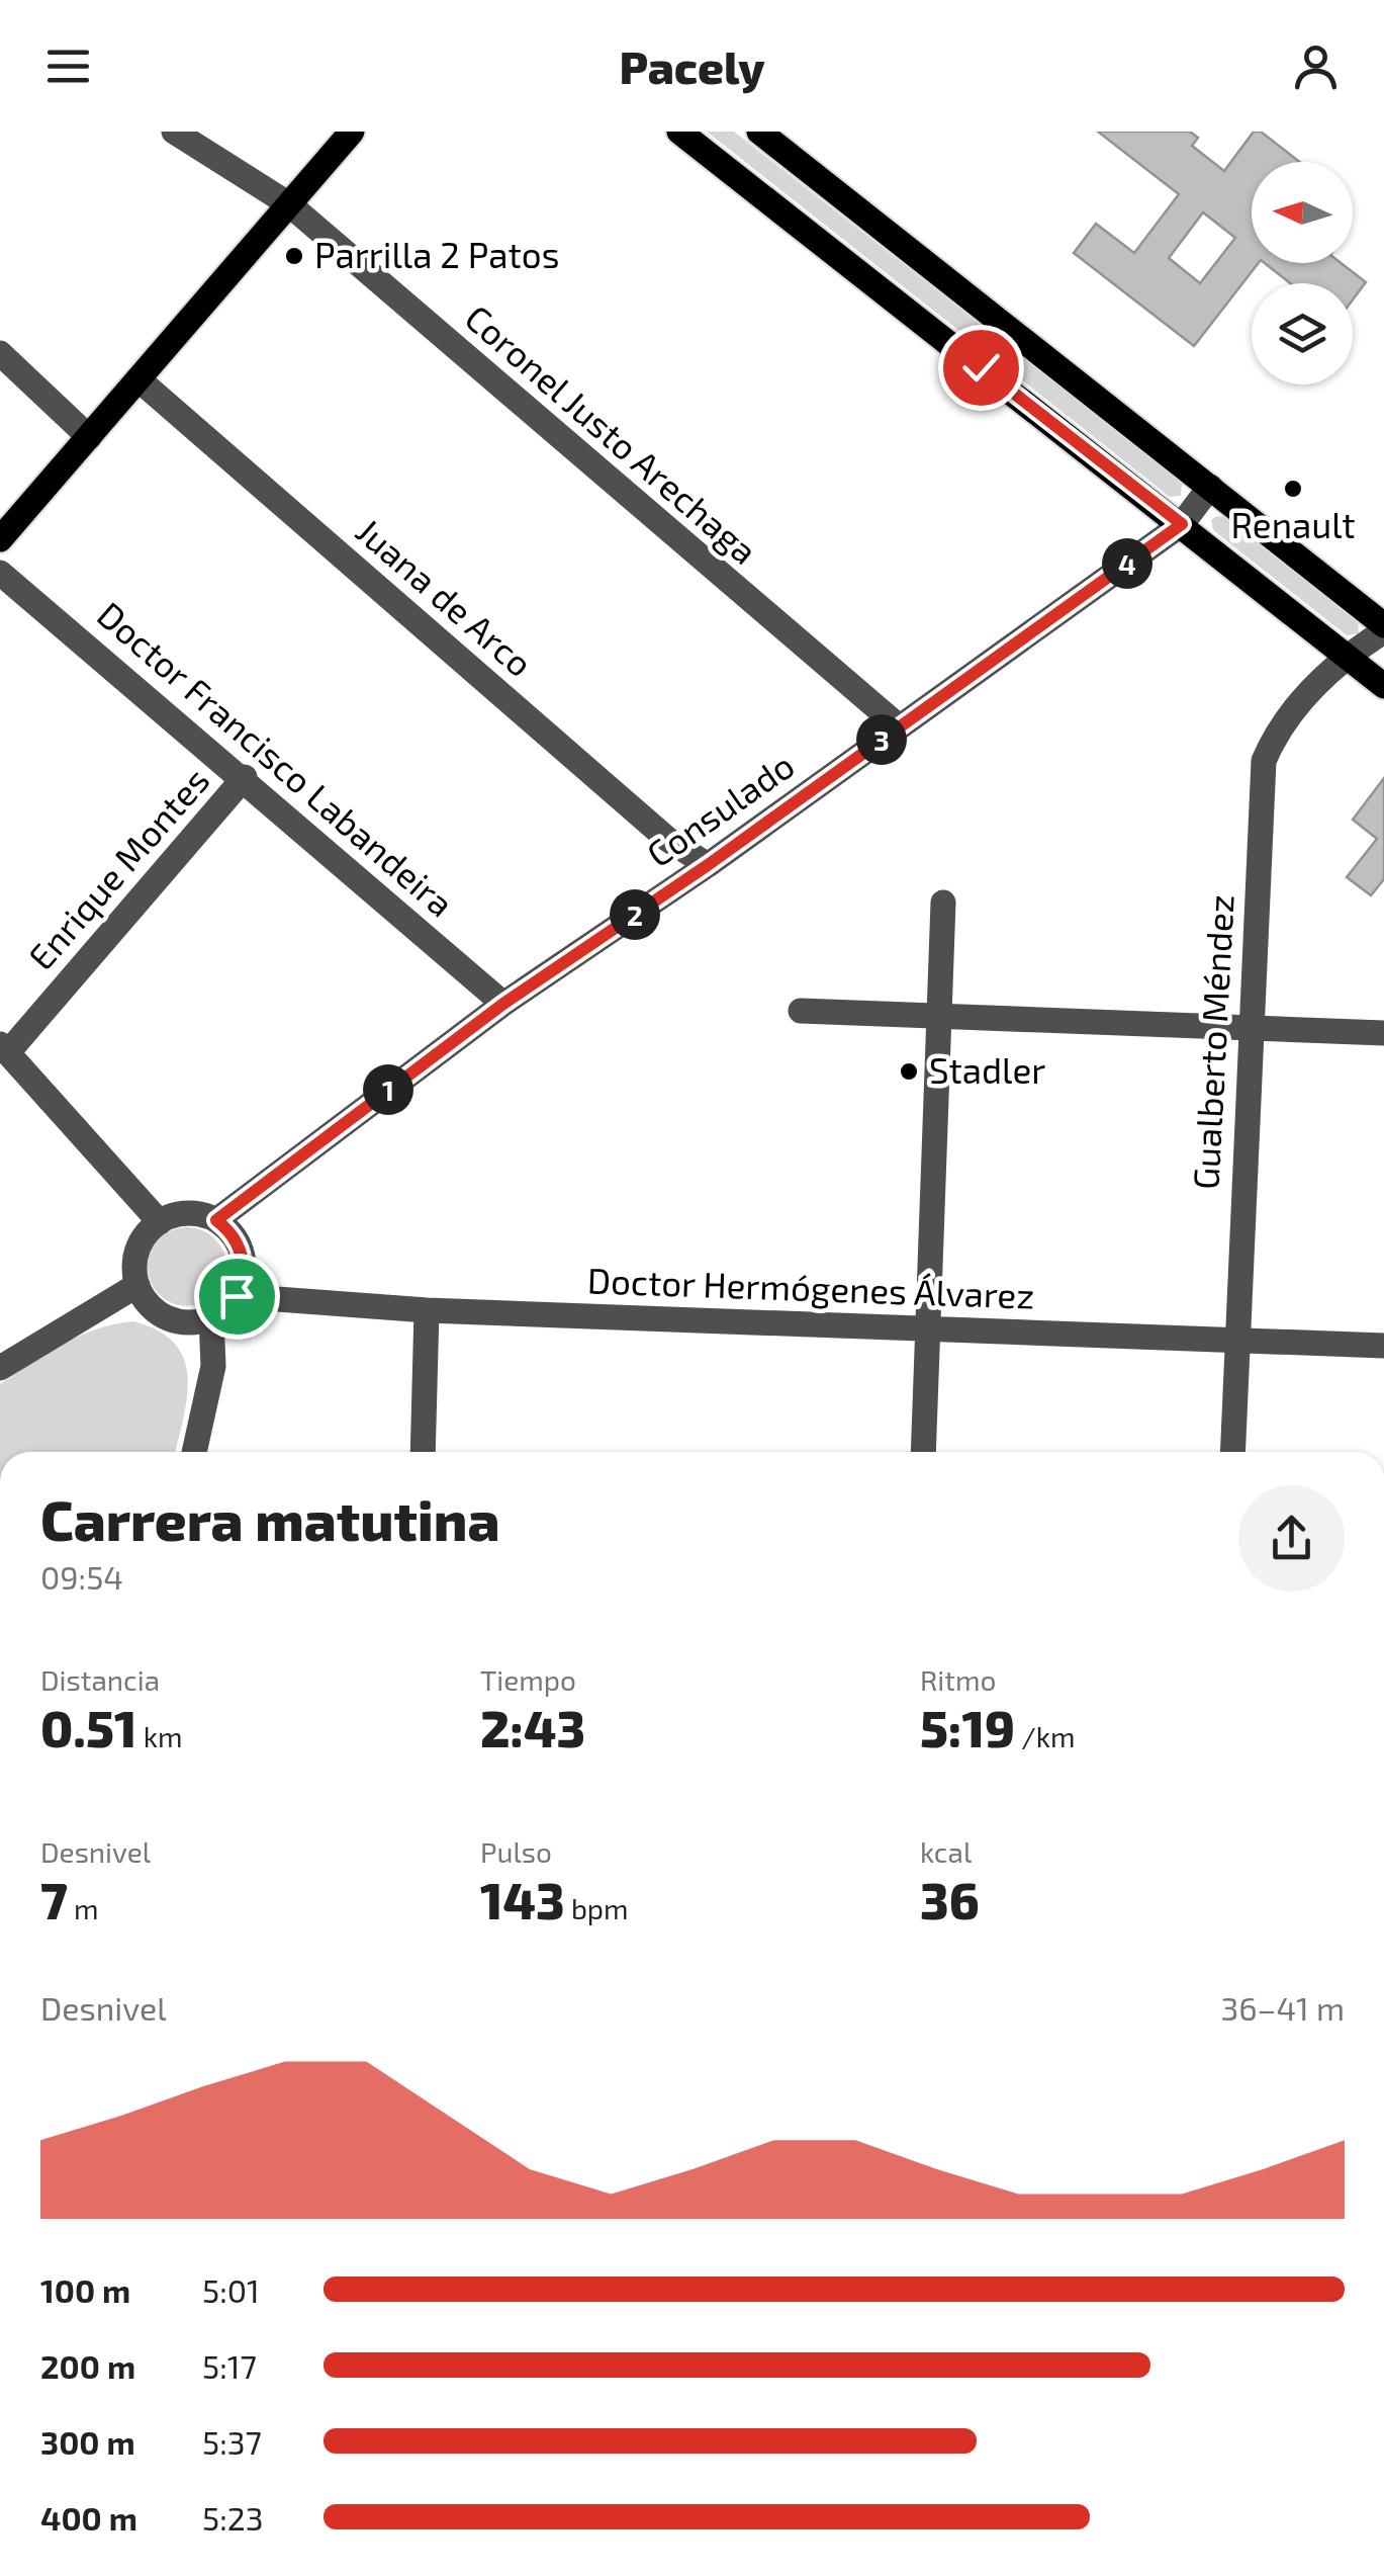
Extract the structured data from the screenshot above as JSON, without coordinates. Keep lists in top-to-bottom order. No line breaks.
{"streets":{"street":["Coronel Justo Arechaga","Juana de Arco","Doctor Francisco Labandeira","Consulado","Enrique Montes","Gualberto Méndez","Doctor Hermógenes Álvarez"]},"crossings":[["Coronel Justo Arechaga","Consulado"],["Juana de Arco","Consulado"],["Doctor Francisco Labandeira","Consulado"],["Doctor Francisco Labandeira","Enrique Montes"],["Consulado","Doctor Hermógenes Álvarez"],["Gualberto Méndez","Doctor Hermógenes Álvarez"]],"places":["Parrilla 2 Patos","Renault","Stadler"],"north":"left","page":{"header":"Pacely","pins":["4","3","2","1"],"heading":["Carrera matutina","09:54"],"stats":[["Distancia","0.51 km"],["Tiempo","2:43"],["Ritmo","5:19 /km"],["Desnivel","7 m"],["Pulso","143 bpm"],["kcal","36"]],"chart":["Desnivel","36–41 m"],"list":[{"name":"100 m","note":"5:01"},{"name":"200 m","note":"5:17"},{"name":"300 m","note":"5:37"},{"name":"400 m","note":"5:23"}]}}
